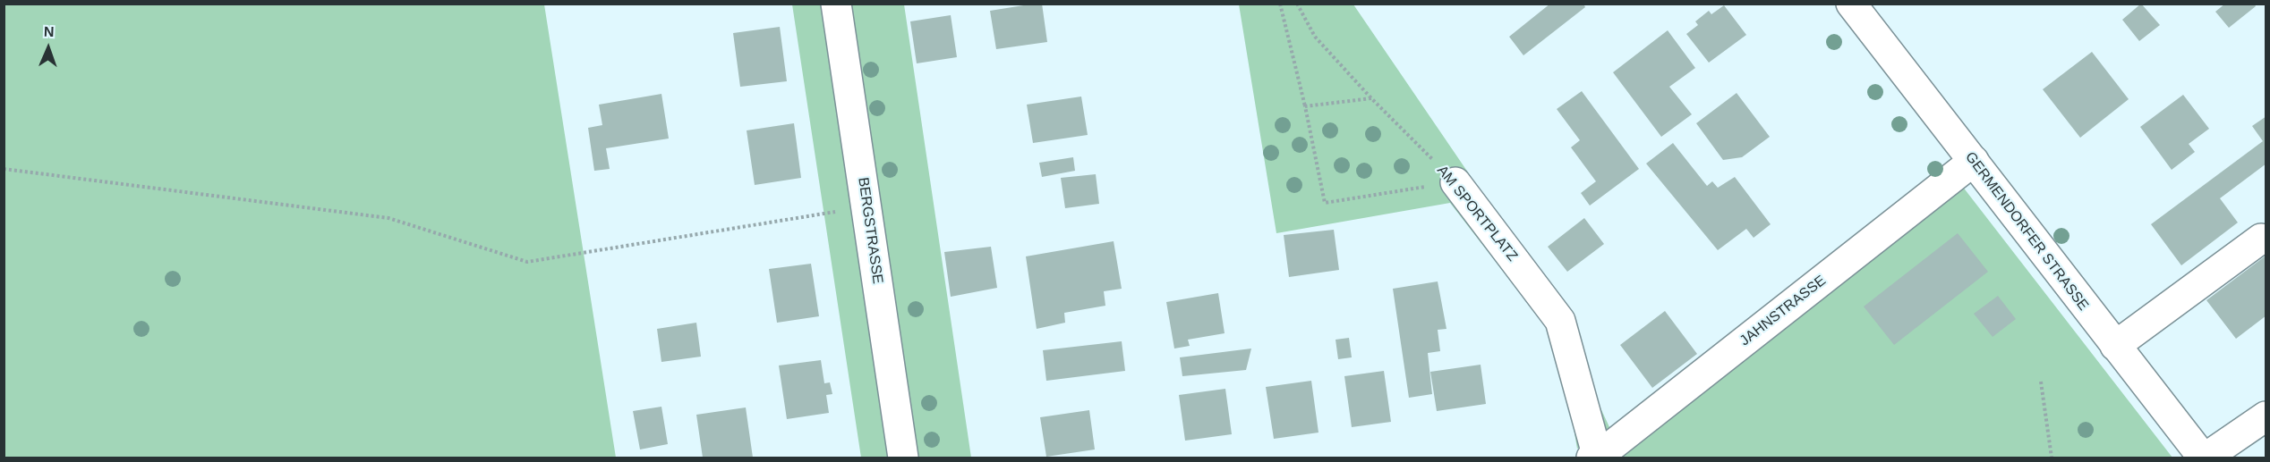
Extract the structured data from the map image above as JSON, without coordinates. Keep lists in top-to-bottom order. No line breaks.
{"streets":{"street":["AM SPORTPLATZ","BERGSTRASSE","GERMENDORFER STRASSE","JAHNSTRASSE"]},"crossings":[["AM SPORTPLATZ","JAHNSTRASSE"],["GERMENDORFER STRASSE","JAHNSTRASSE"]],"north":"top"}
